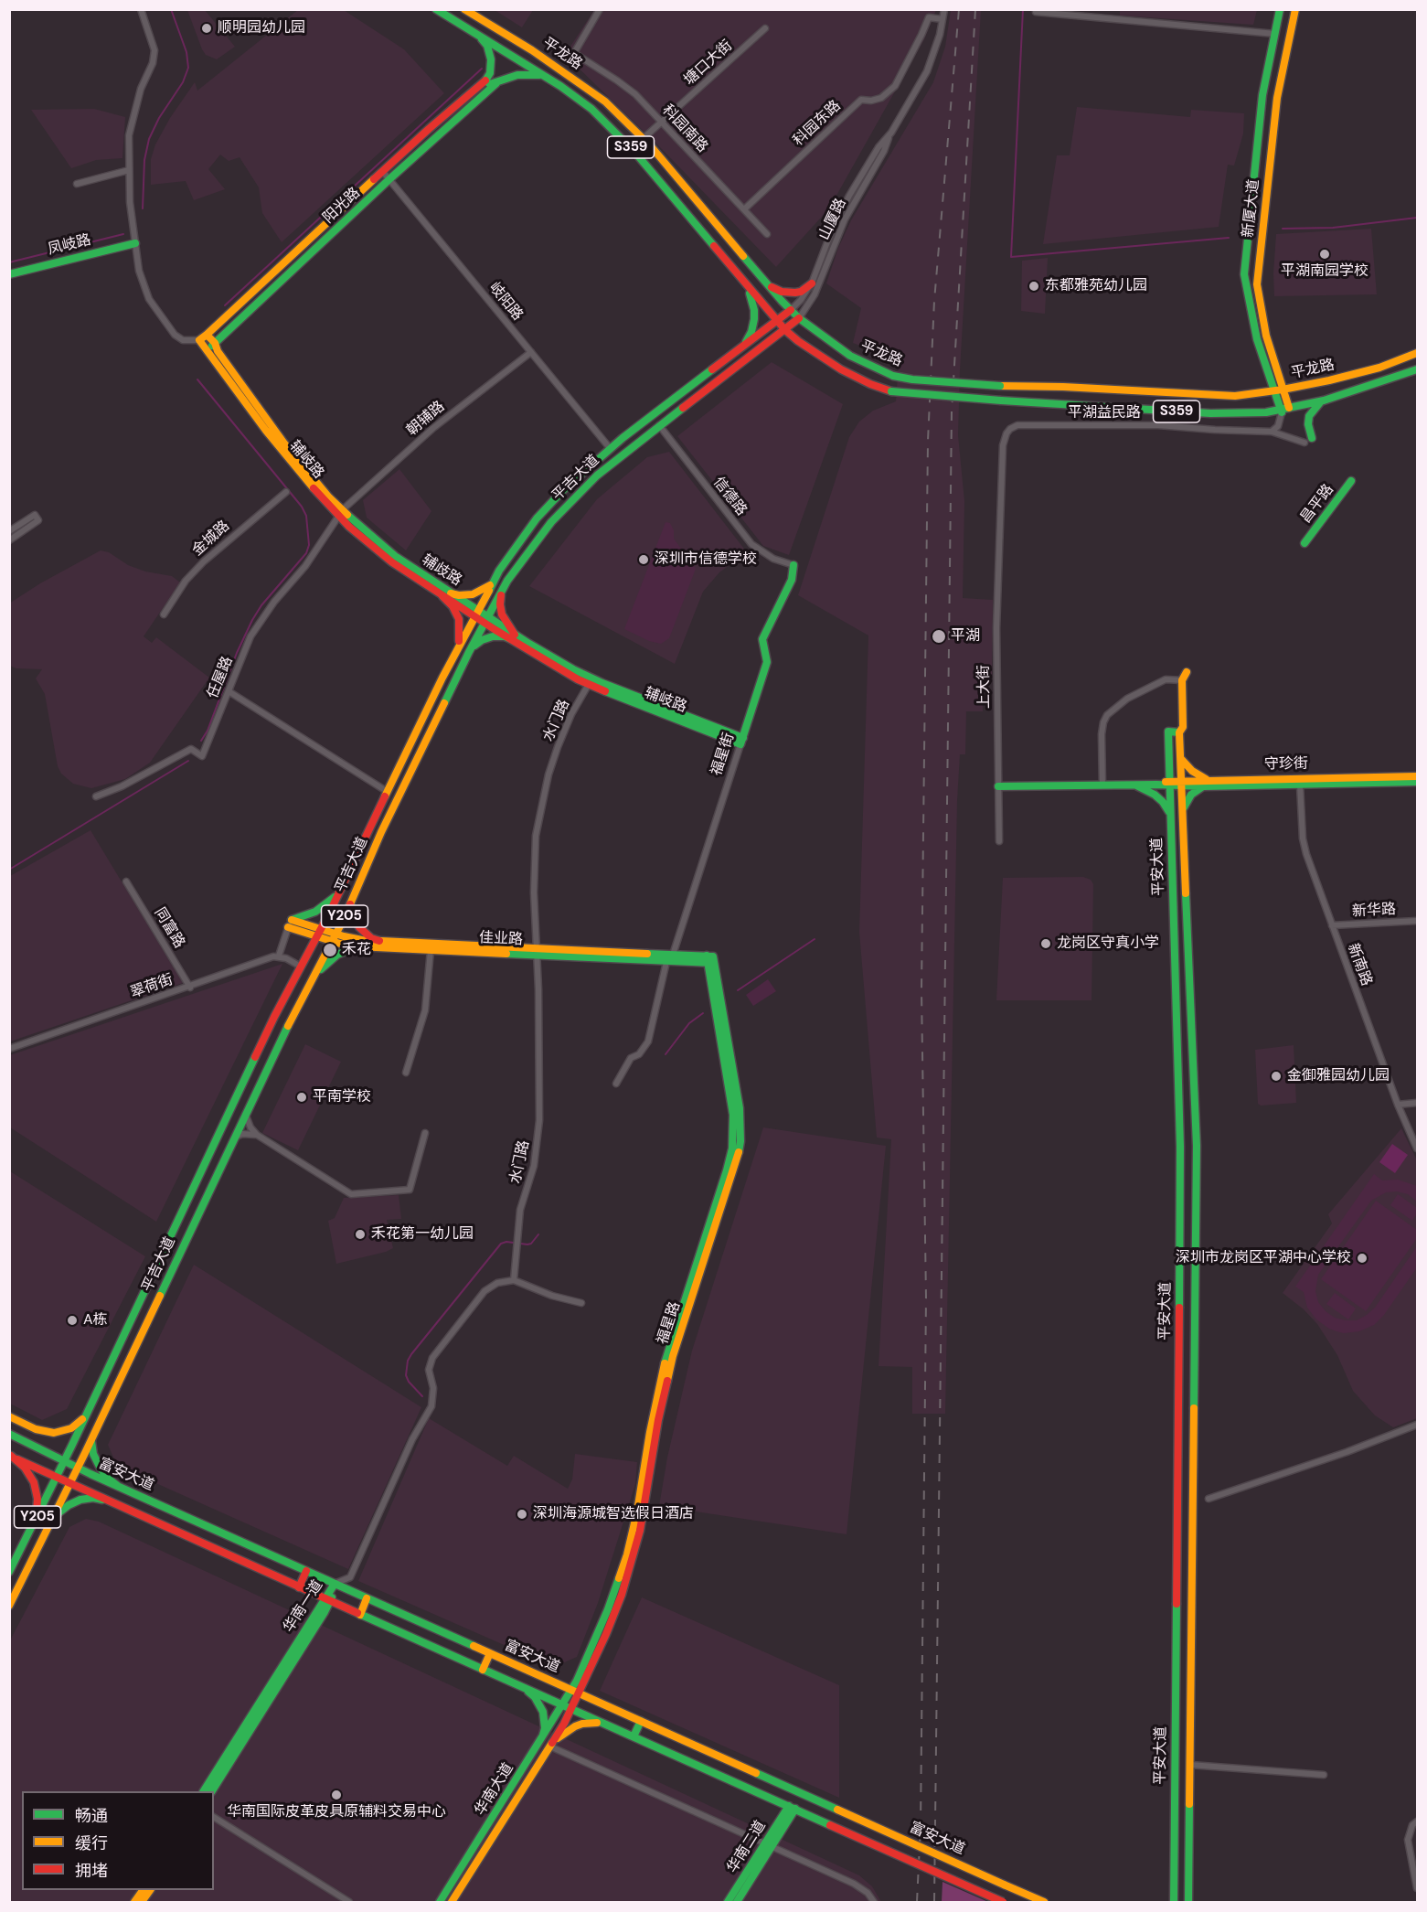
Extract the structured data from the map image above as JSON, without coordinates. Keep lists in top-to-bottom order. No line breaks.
{"streets":{"main road":["平龙路","S359","阳光路","新厦大道","凤岐路","辅岐路","平吉大道","昌平路","辅歧路","福星街","守珍街","平安大道","Y205","佳业路","福星路","富安大道","华南一道","华南大道","华南二道"],"street":["塘口大街","科园东路","科园南路","山厦路","岐阳路","平湖益民路","朝辅路","信德路","金城路","任屋路","上大街","水门路","新华路","同富路","新南路","翠荷街"]},"crossings":[["平龙路","塘口大街"],["平龙路","新厦大道"],["平龙路","山厦路"],["平龙路","平吉大道"],["塘口大街","科园南路"],["科园东路","科园南路"],["科园东路","山厦路"],["阳光路","岐阳路"],["阳光路","辅岐路"],["阳光路","辅歧路"],["山厦路","平吉大道"],["岐阳路","朝辅路"],["岐阳路","平吉大道"],["平湖益民路","上大街"],["朝辅路","辅岐路"],["朝辅路","辅歧路"],["朝辅路","任屋路"],["辅岐路","平吉大道"],["辅岐路","辅歧路"],["辅岐路","任屋路"],["辅岐路","水门路"],["辅岐路","福星街"],["平吉大道","信德路"],["平吉大道","辅歧路"],["平吉大道","佳业路"],["平吉大道","富安大道"],["信德路","福星街"],["辅歧路","任屋路"],["上大街","守珍街"],["水门路","佳业路"],["福星街","佳业路"],["守珍街","平安大道"],["守珍街","新南路"],["新华路","新南路"],["同富路","翠荷街"],["佳业路","福星路"],["福星路","富安大道"],["福星路","华南大道"],["富安大道","华南一道"],["富安大道","华南大道"],["富安大道","华南二道"]],"places":["顺明园幼儿园","平湖南园学校","东都雅苑幼儿园","深圳市信德学校","平湖","龙岗区守真小学","禾花","金御雅园幼儿园","平南学校","禾花第一幼儿园","深圳市龙岗区平湖中心学校","A栋","深圳海源城智选假日酒店","华南国际皮革皮具原辅料交易中心"],"legend":["畅通","缓行","拥堵"]}
